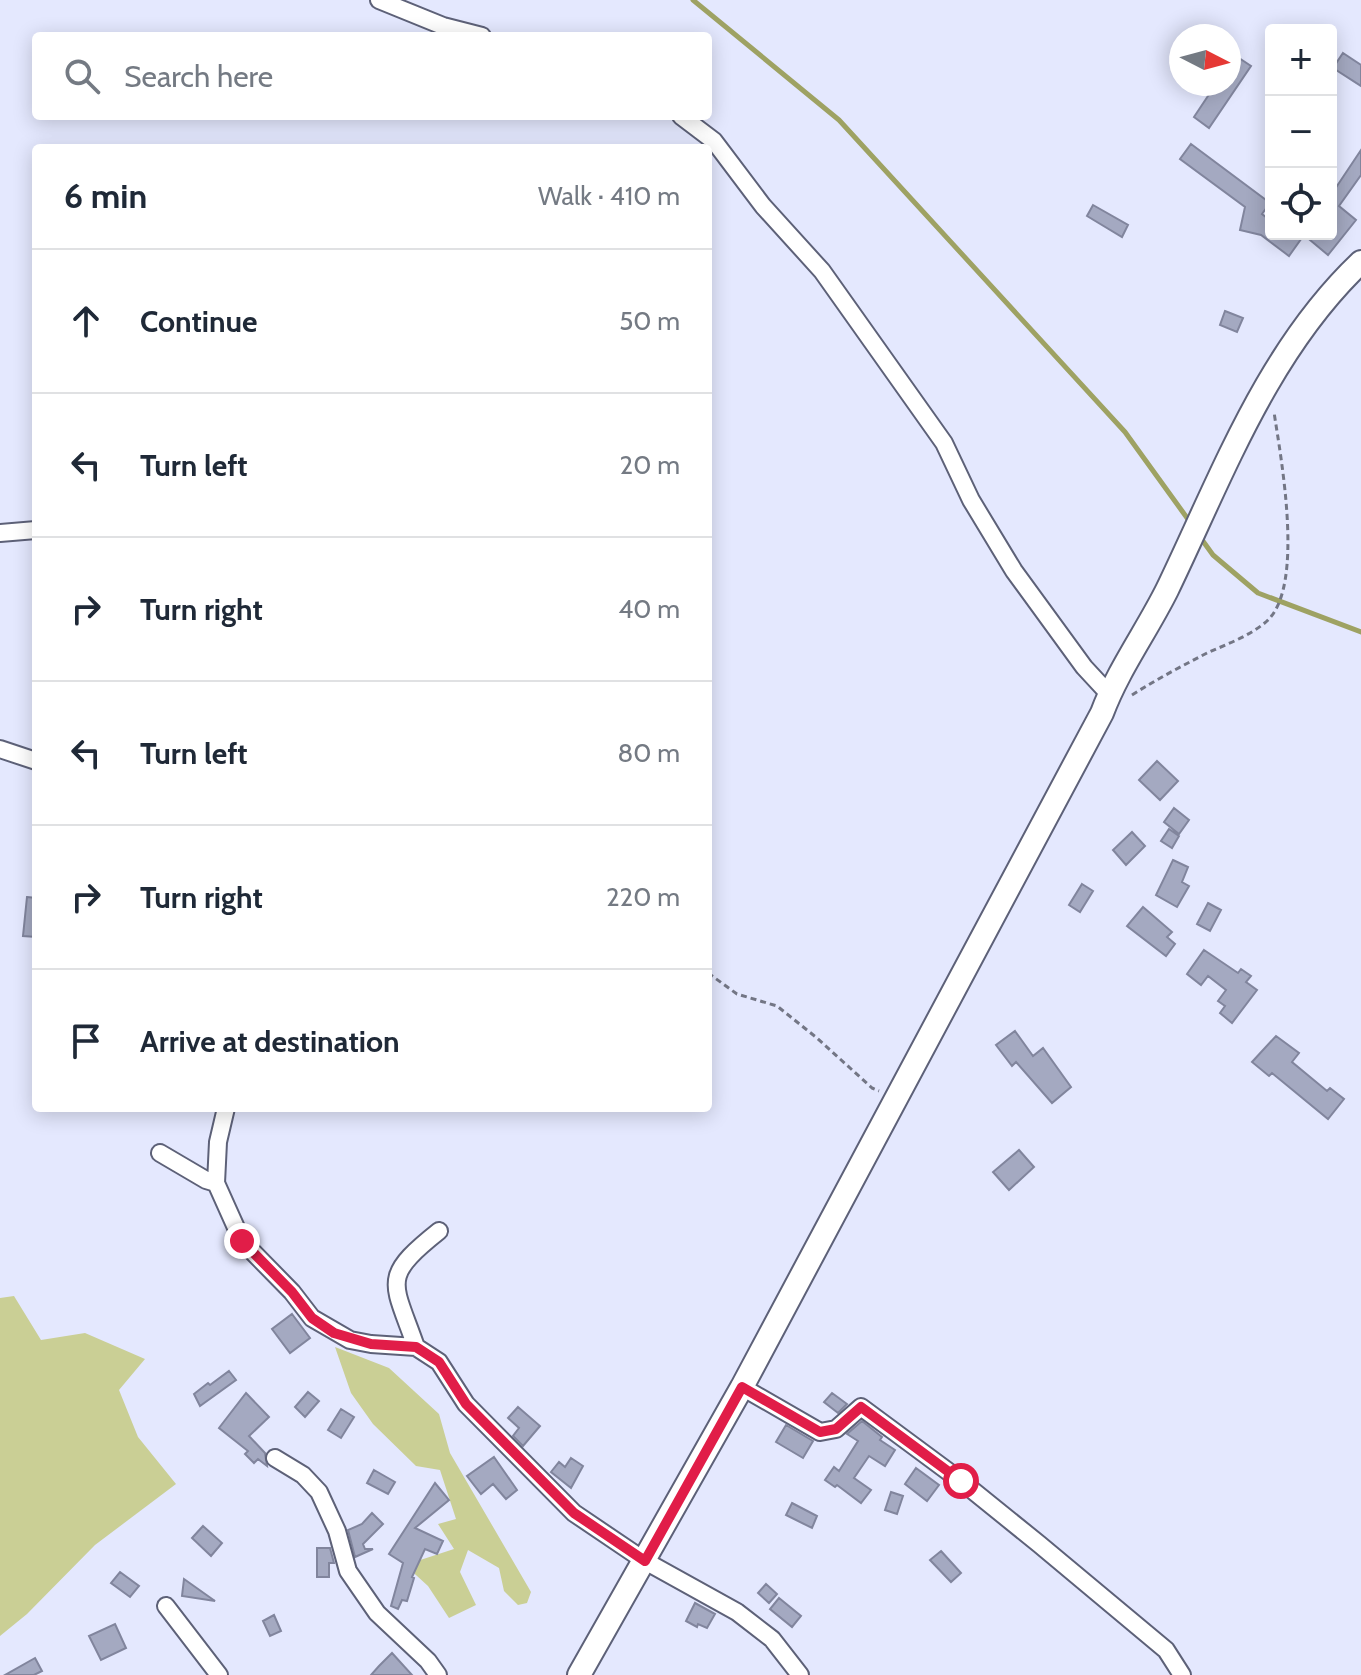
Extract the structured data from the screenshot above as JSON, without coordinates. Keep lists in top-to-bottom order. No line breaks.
{"north":"right","page":{"map_buttons":["+","−"],"search":"Search here","heading":["6 min","Walk · 410 m"],"list":[["Continue","50 m"],["Turn left","20 m"],["Turn right","40 m"],["Turn left","80 m"],["Turn right","220 m"],"Arrive at destination"]}}
